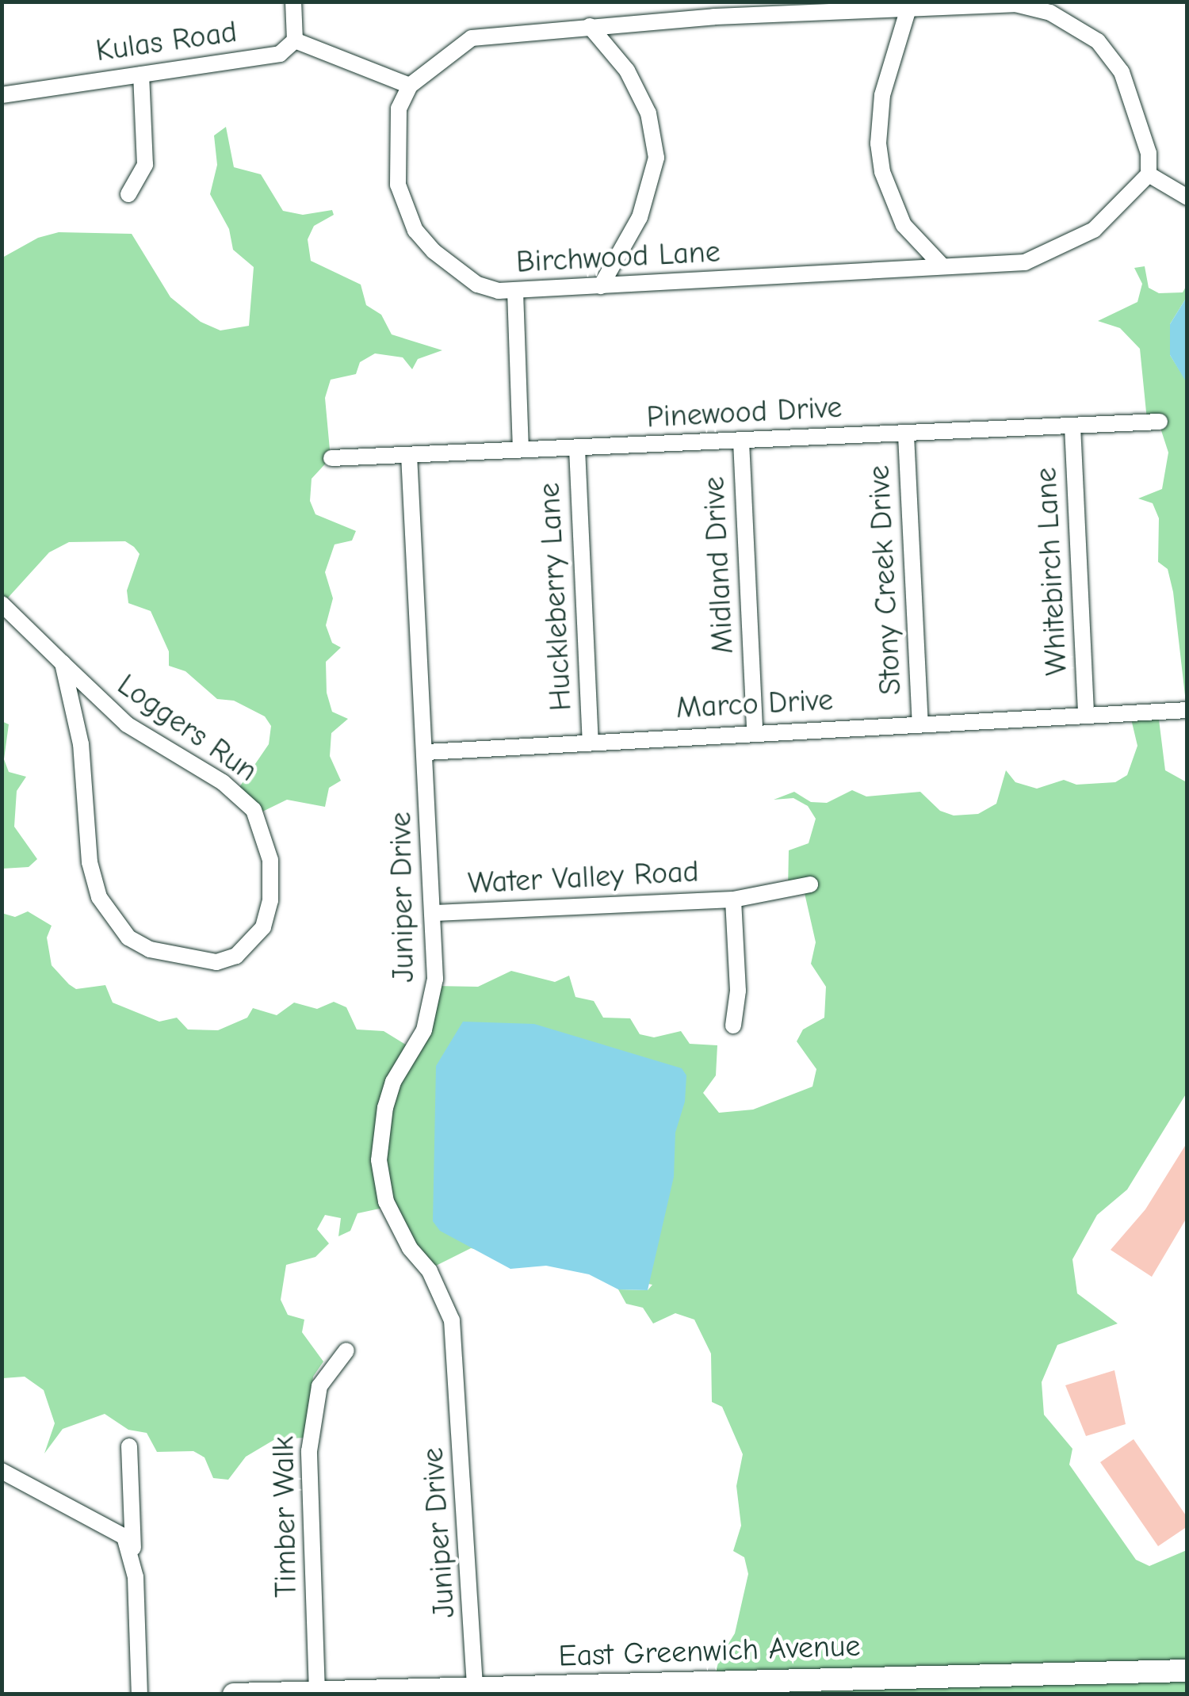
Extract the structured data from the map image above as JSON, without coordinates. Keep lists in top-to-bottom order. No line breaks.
{"streets":{"street":["Kulas Road","Birchwood Lane","Pinewood Drive","Midland Drive","Whitebirch Lane","Stony Creek Drive","Huckleberry Lane","Marco Drive","Loggers Run","Water Valley Road","Juniper Drive","Timber Walk","East Greenwich Avenue"]},"crossings":[["Pinewood Drive","Midland Drive"],["Pinewood Drive","Whitebirch Lane"],["Pinewood Drive","Stony Creek Drive"],["Pinewood Drive","Huckleberry Lane"],["Pinewood Drive","Juniper Drive"],["Midland Drive","Marco Drive"],["Whitebirch Lane","Marco Drive"],["Stony Creek Drive","Marco Drive"],["Huckleberry Lane","Marco Drive"],["Marco Drive","Juniper Drive"],["Water Valley Road","Juniper Drive"],["Juniper Drive","East Greenwich Avenue"],["Timber Walk","East Greenwich Avenue"]]}
